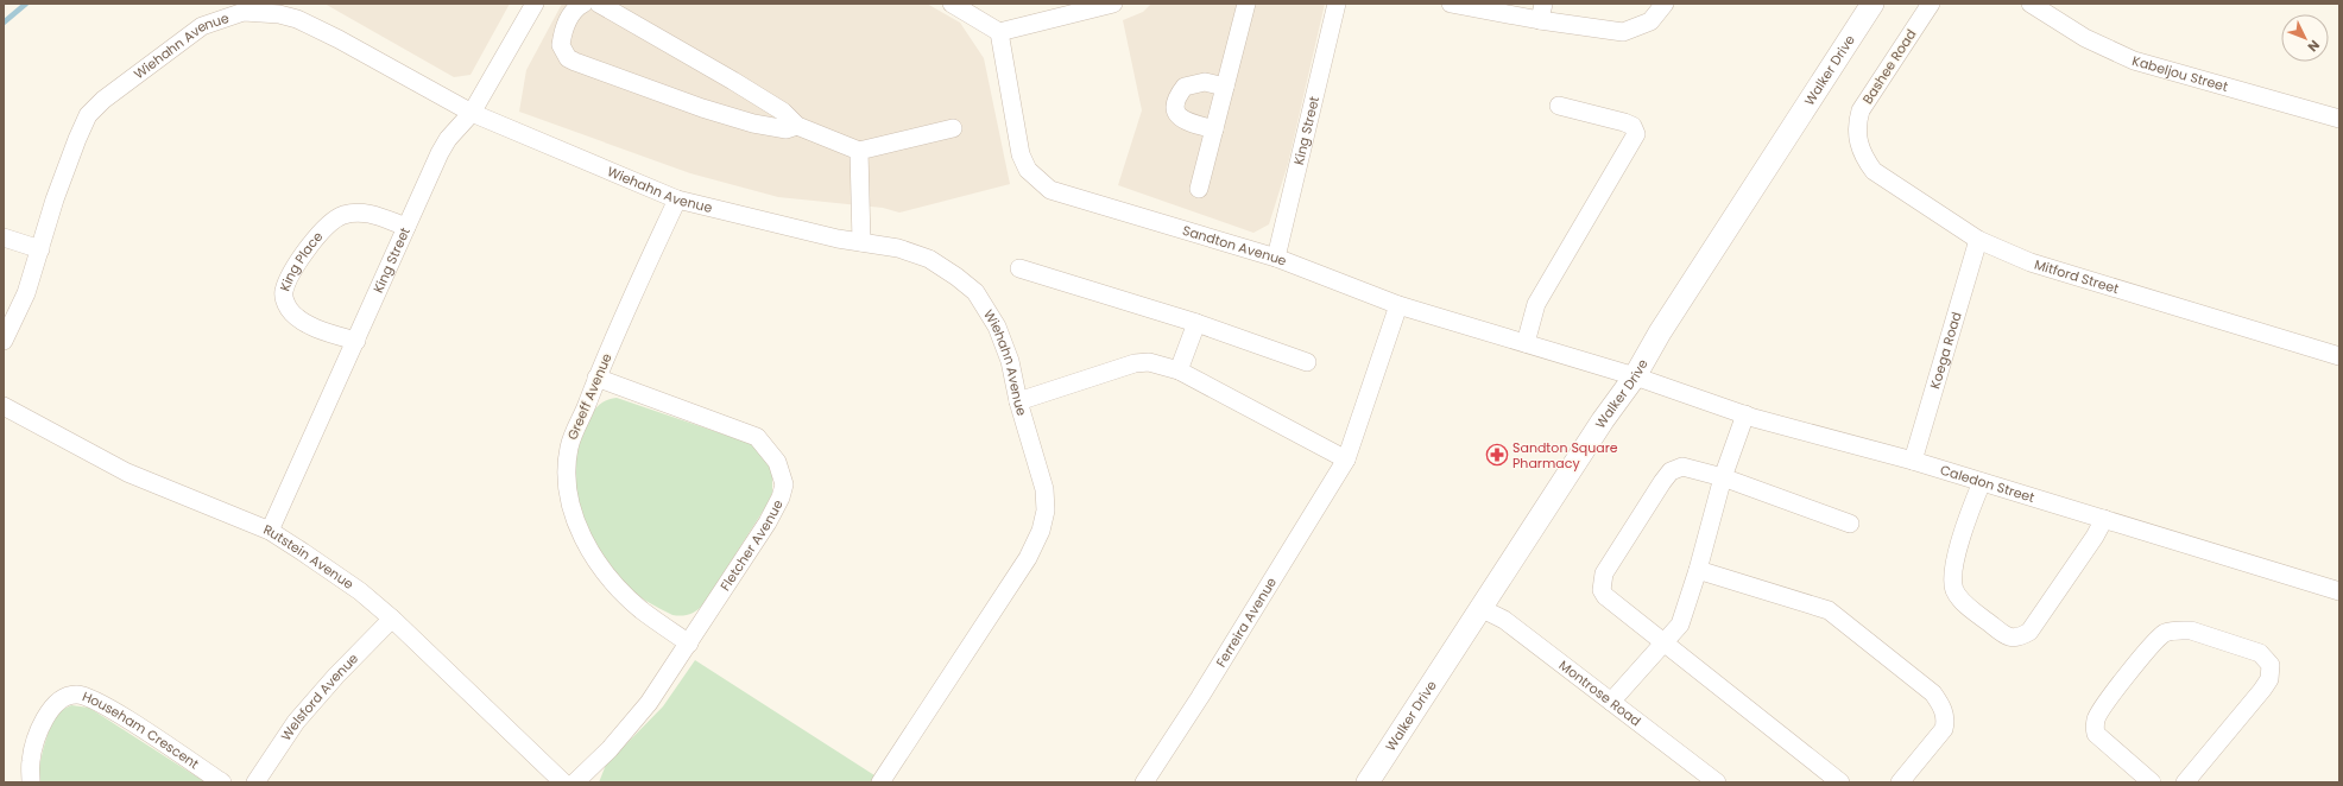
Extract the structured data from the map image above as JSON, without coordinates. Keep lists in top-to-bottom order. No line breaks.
{"streets":{"street":["Wiehahn Avenue","Bashee Road","Walker Drive","Kabeljou Street","King Street","Sandton Avenue","King Place","Mitford Street","Koega Road","Greeff Avenue","Caledon Street","Fletcher Avenue","Rutstein Avenue","Ferreira Avenue","Montrose Road","Welsford Avenue","Househam Crescent"]},"crossings":[["Wiehahn Avenue","King Street"],["Wiehahn Avenue","Greeff Avenue"],["Bashee Road","Mitford Street"],["Walker Drive","Sandton Avenue"],["Walker Drive","Caledon Street"],["Walker Drive","Montrose Road"],["King Street","Sandton Avenue"],["King Street","King Place"],["King Street","Rutstein Avenue"],["Sandton Avenue","Caledon Street"],["Sandton Avenue","Ferreira Avenue"],["Mitford Street","Koega Road"],["Koega Road","Caledon Street"],["Greeff Avenue","Fletcher Avenue"],["Rutstein Avenue","Welsford Avenue"]],"places":{"pharmacy":["Sandton Square Pharmacy"]},"north":"bottom right"}
